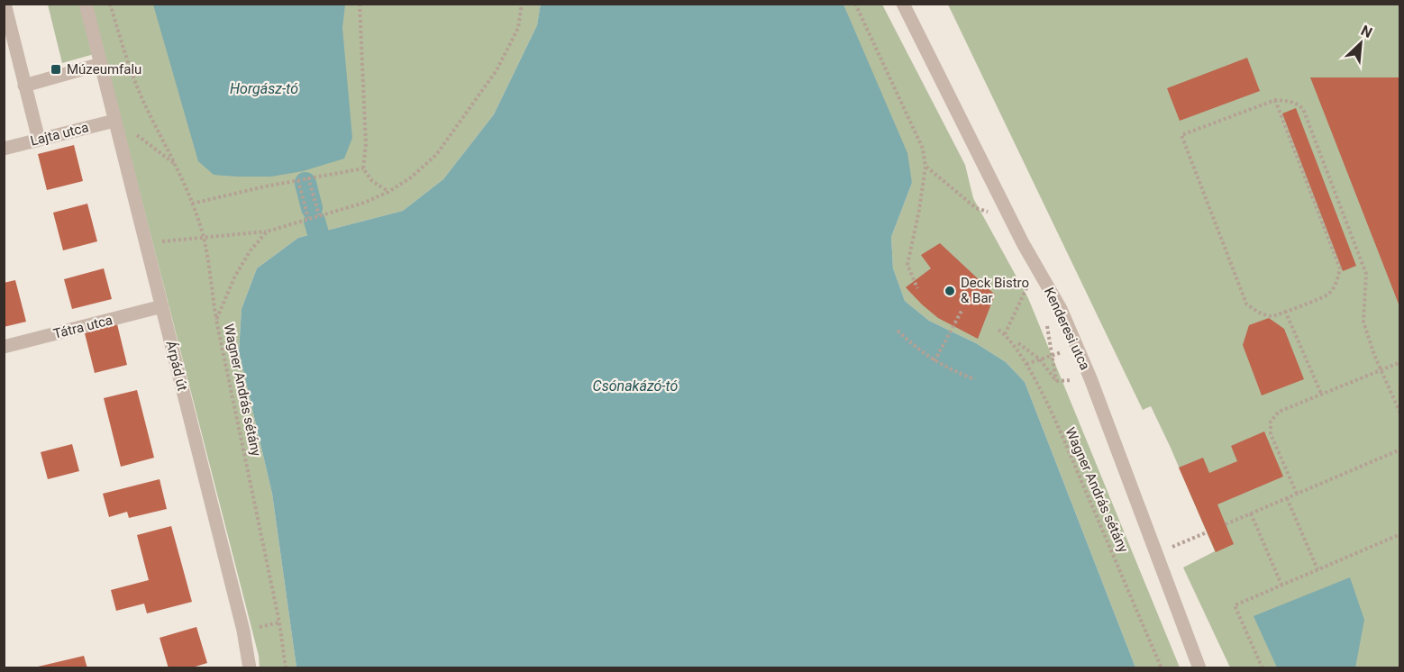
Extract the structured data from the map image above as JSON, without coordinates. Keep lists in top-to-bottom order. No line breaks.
{"streets":{"street":["Lajta utca","Tátra utca","Kenderesi utca","Árpád út"],"path":["Wagner András sétány"]},"crossings":[["Lajta utca","Árpád út"],["Tátra utca","Árpád út"]],"water":["Horgász-tó","Csónakázó-tó"],"places":{"transit":["Múzeumfalu"],"other":["Deck Bistro & Bar"]},"north":"top right"}
